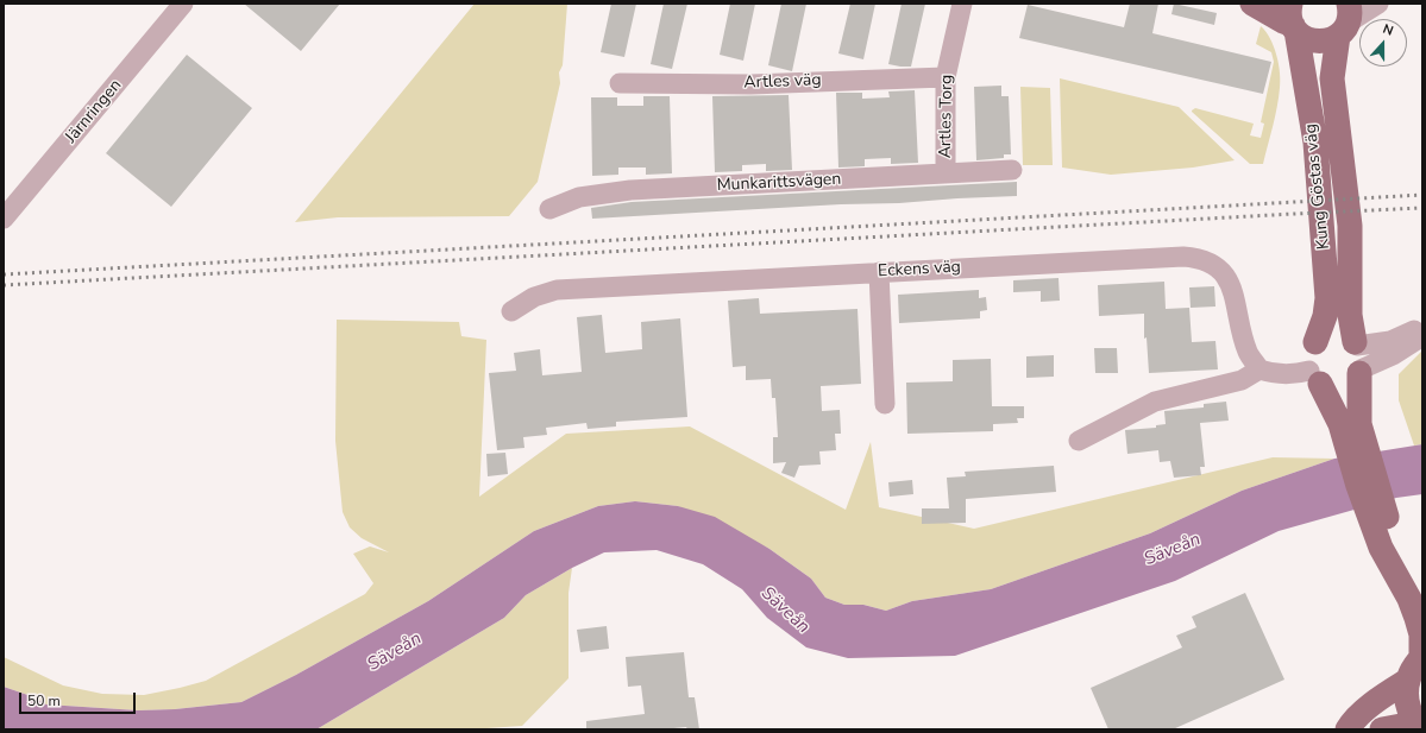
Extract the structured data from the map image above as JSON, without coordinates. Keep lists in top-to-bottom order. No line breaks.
{"streets":{"main road":["Kung Göstas väg"],"street":["Artles väg","Järnringen","Artles Torg","Munkarittsvägen","Eckens väg"]},"crossings":[["Artles väg","Artles Torg"],["Artles Torg","Munkarittsvägen"]],"water":["Säveån"],"scale_bar":"50 m","north":"top"}
